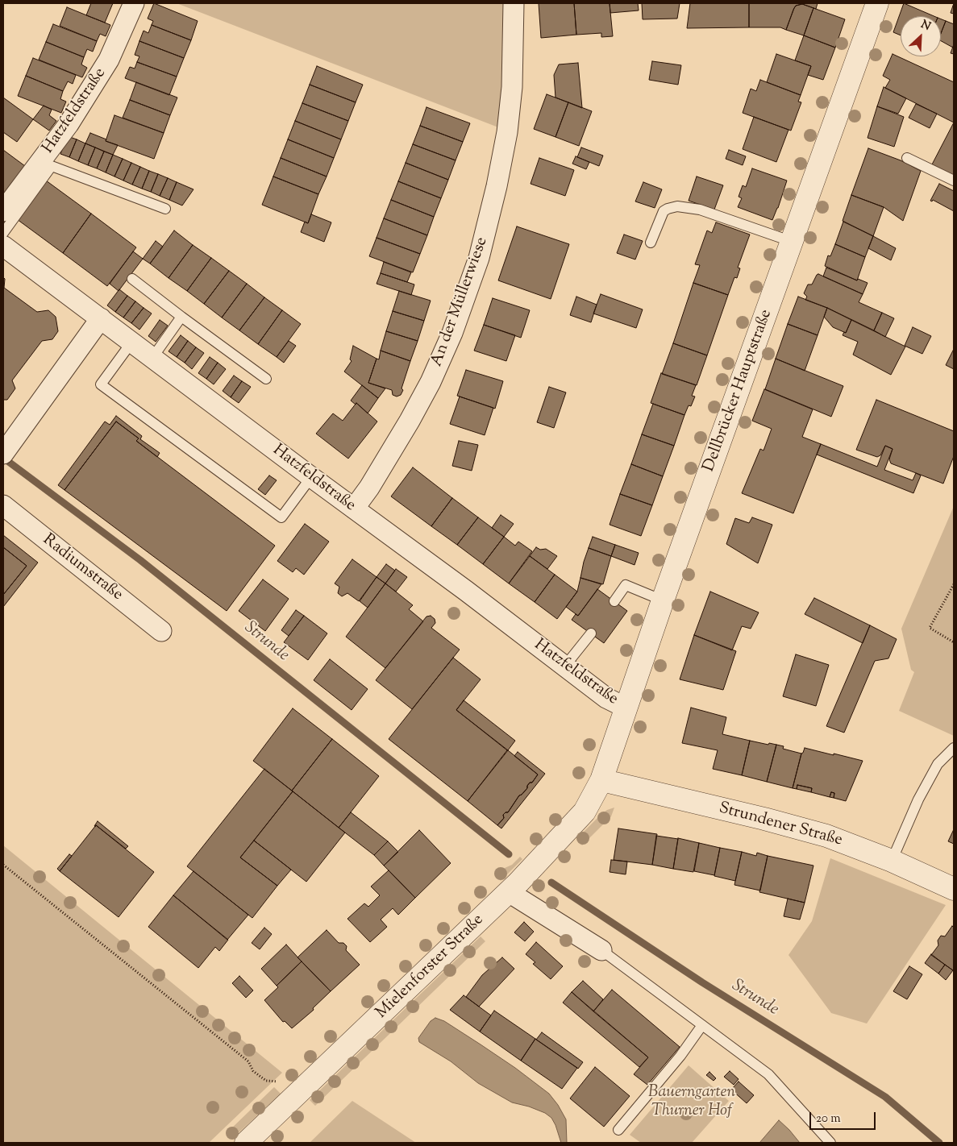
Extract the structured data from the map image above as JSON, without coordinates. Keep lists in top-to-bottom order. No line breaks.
{"streets":{"street":["Hatzfeldstraße","An der Müllerwiese","Dellbrücker Hauptstraße","Radiumstraße","Strundener Straße","Mielenforster Straße"]},"crossings":[["Hatzfeldstraße","An der Müllerwiese"],["Hatzfeldstraße","Dellbrücker Hauptstraße"],["Dellbrücker Hauptstraße","Strundener Straße"],["Dellbrücker Hauptstraße","Mielenforster Straße"],["Strundener Straße","Mielenforster Straße"]],"water":["Strunde"],"parks":["Bauerngarten Thurner Hof"],"scale_bar":"20 m","north":"top right"}
